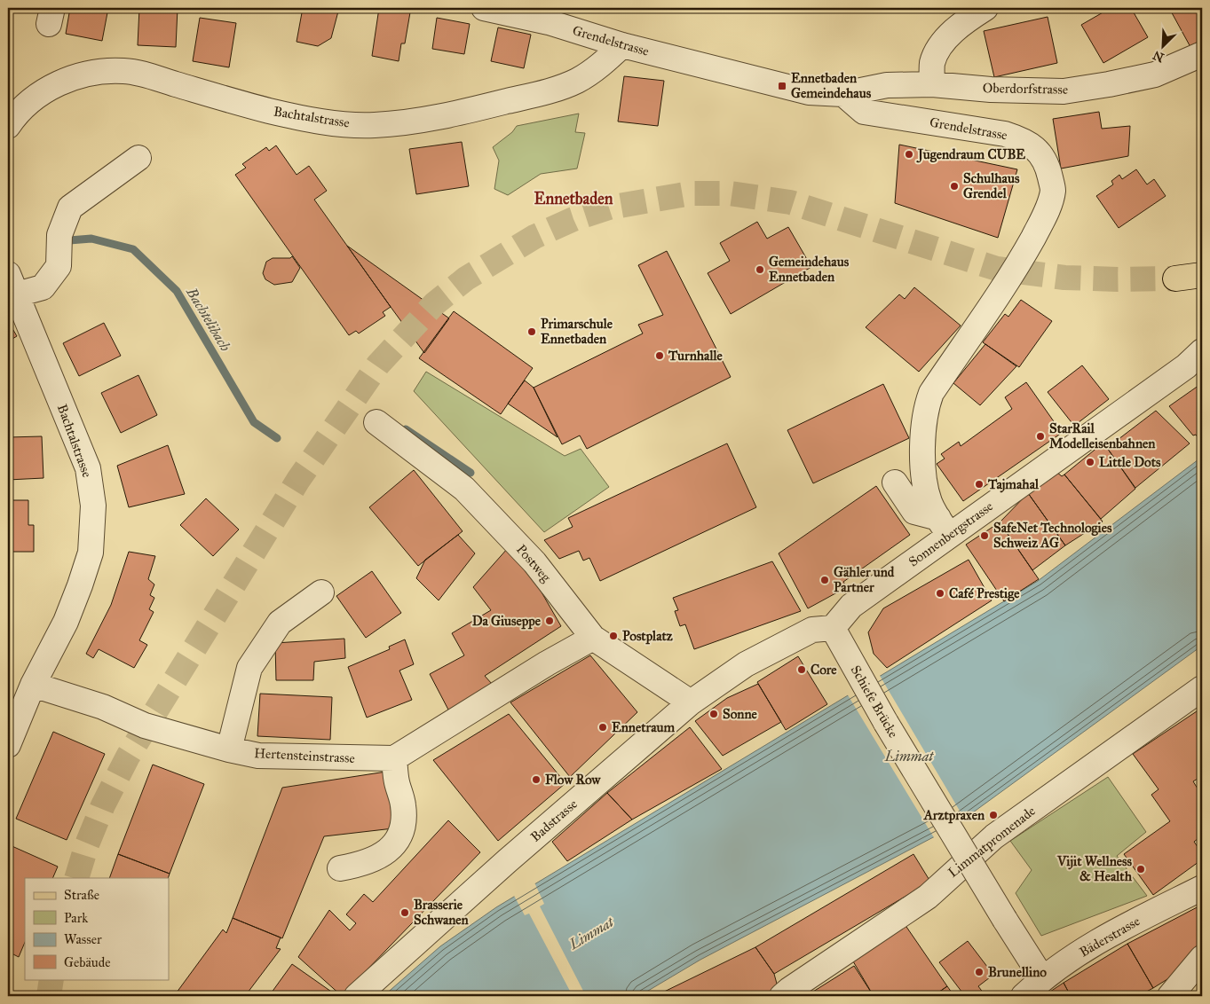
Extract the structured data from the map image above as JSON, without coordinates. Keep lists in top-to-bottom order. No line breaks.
{"streets":{"street":["Grendelstrasse","Oberdorfstrasse","Bachtalstrasse","Sonnenbergstrasse","Postweg","Schiefe Brücke","Hertensteinstrasse","Badstrasse","Limmatpromenade","Bäderstrasse"]},"crossings":[["Grendelstrasse","Oberdorfstrasse"],["Grendelstrasse","Bachtalstrasse"],["Grendelstrasse","Sonnenbergstrasse"],["Bachtalstrasse","Hertensteinstrasse"],["Sonnenbergstrasse","Schiefe Brücke"],["Sonnenbergstrasse","Badstrasse"],["Postweg","Badstrasse"],["Schiefe Brücke","Badstrasse"],["Schiefe Brücke","Bäderstrasse"]],"districts":["Ennetbaden"],"water":["Bachtelibach","Limmat"],"places":{"transit":["Ennetbaden Gemeindehaus"],"other":["Jugendraum CUBE","Schulhaus Grendel","Gemeindehaus Ennetbaden","Primarschule Ennetbaden","Turnhalle","StarRail Modelleisenbahnen","Little Dots","Tajmahal","SafeNet Technologies Schweiz AG","Gähler und Partner","Café Prestige","Da Giuseppe","Postplatz","Core","Sonne","Ennetraum","Flow Row","Arztpraxen","Vijit Wellness & Health","Brasserie Schwanen","Brunellino"]},"legend":["Straße","Park","Wasser","Gebäude"],"north":"bottom left"}
